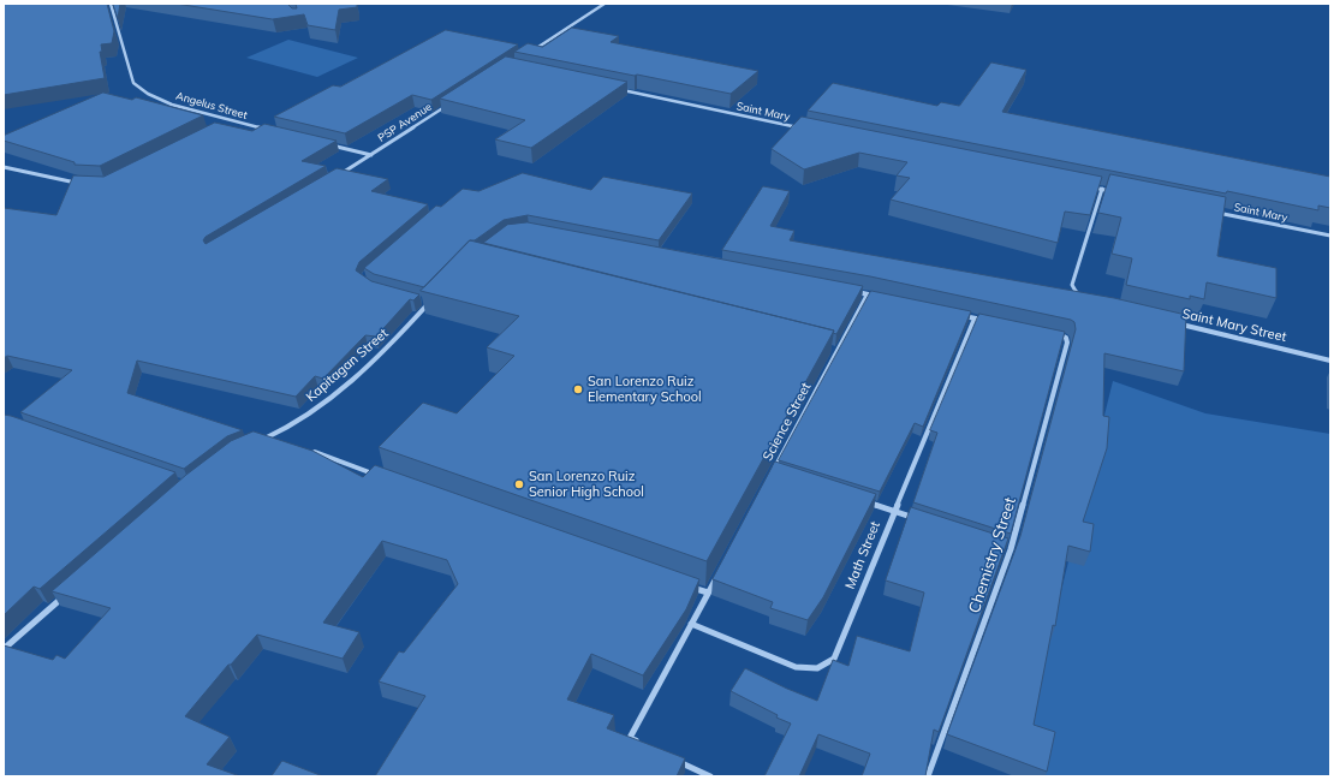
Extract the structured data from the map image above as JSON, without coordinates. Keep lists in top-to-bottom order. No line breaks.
{"streets":{"street":["Angelus Street","Saint Mary","PSP Avenue","Saint Mary Street","Kapitagan Street","Science Street","Math Street","Chemistry Street"]},"places":["San Lorenzo Ruiz Elementary School","San Lorenzo Ruiz Senior High School"]}
